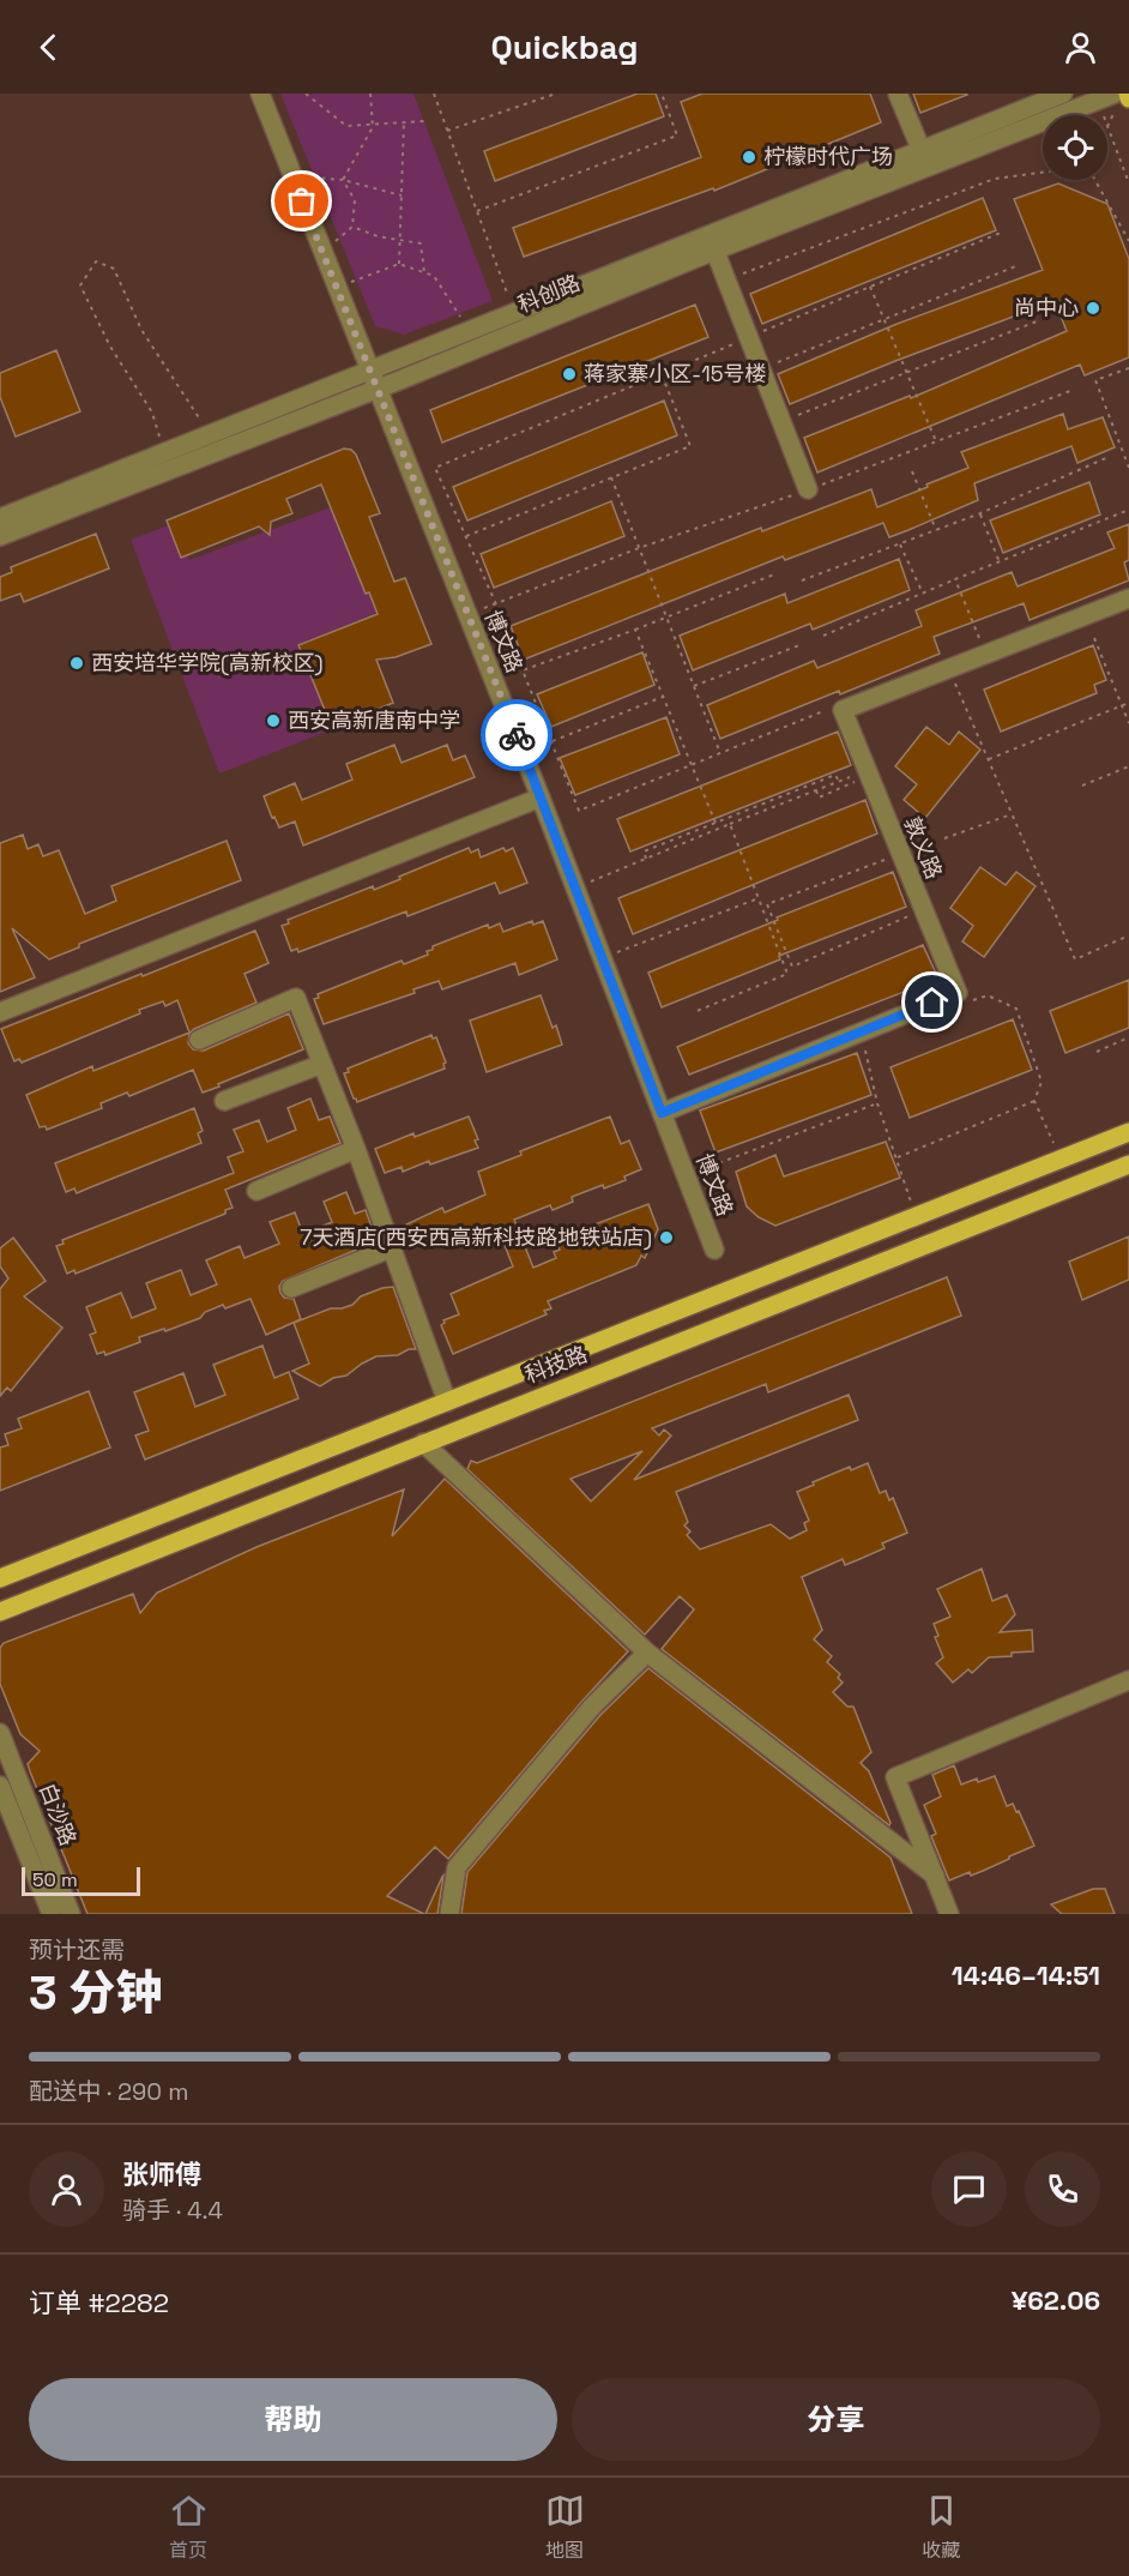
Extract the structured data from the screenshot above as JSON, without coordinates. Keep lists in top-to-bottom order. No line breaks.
{"streets":{"main road":["科技路"],"street":["科创路","博文路","敦义路","白沙路"]},"crossings":[["科创路","博文路"],["博文路","敦义路"]],"places":["柠檬时代广场","尚中心","蒋家寨小区-15号楼","西安培华学院(高新校区)","西安高新唐南中学","7天酒店(西安西高新科技路地铁站店)"],"scale_bar":"50 m","page":{"header":"Quickbag","scale":"50 m","heading":["3 分钟","预计还需","14:46–14:51"],"panel":["张师傅","骑手 · 4.4","订单 #2282","¥62.06"],"bar":"配送中 · 290 m","buttons":["帮助","分享"],"tabs":["首页","地图","收藏"]}}
